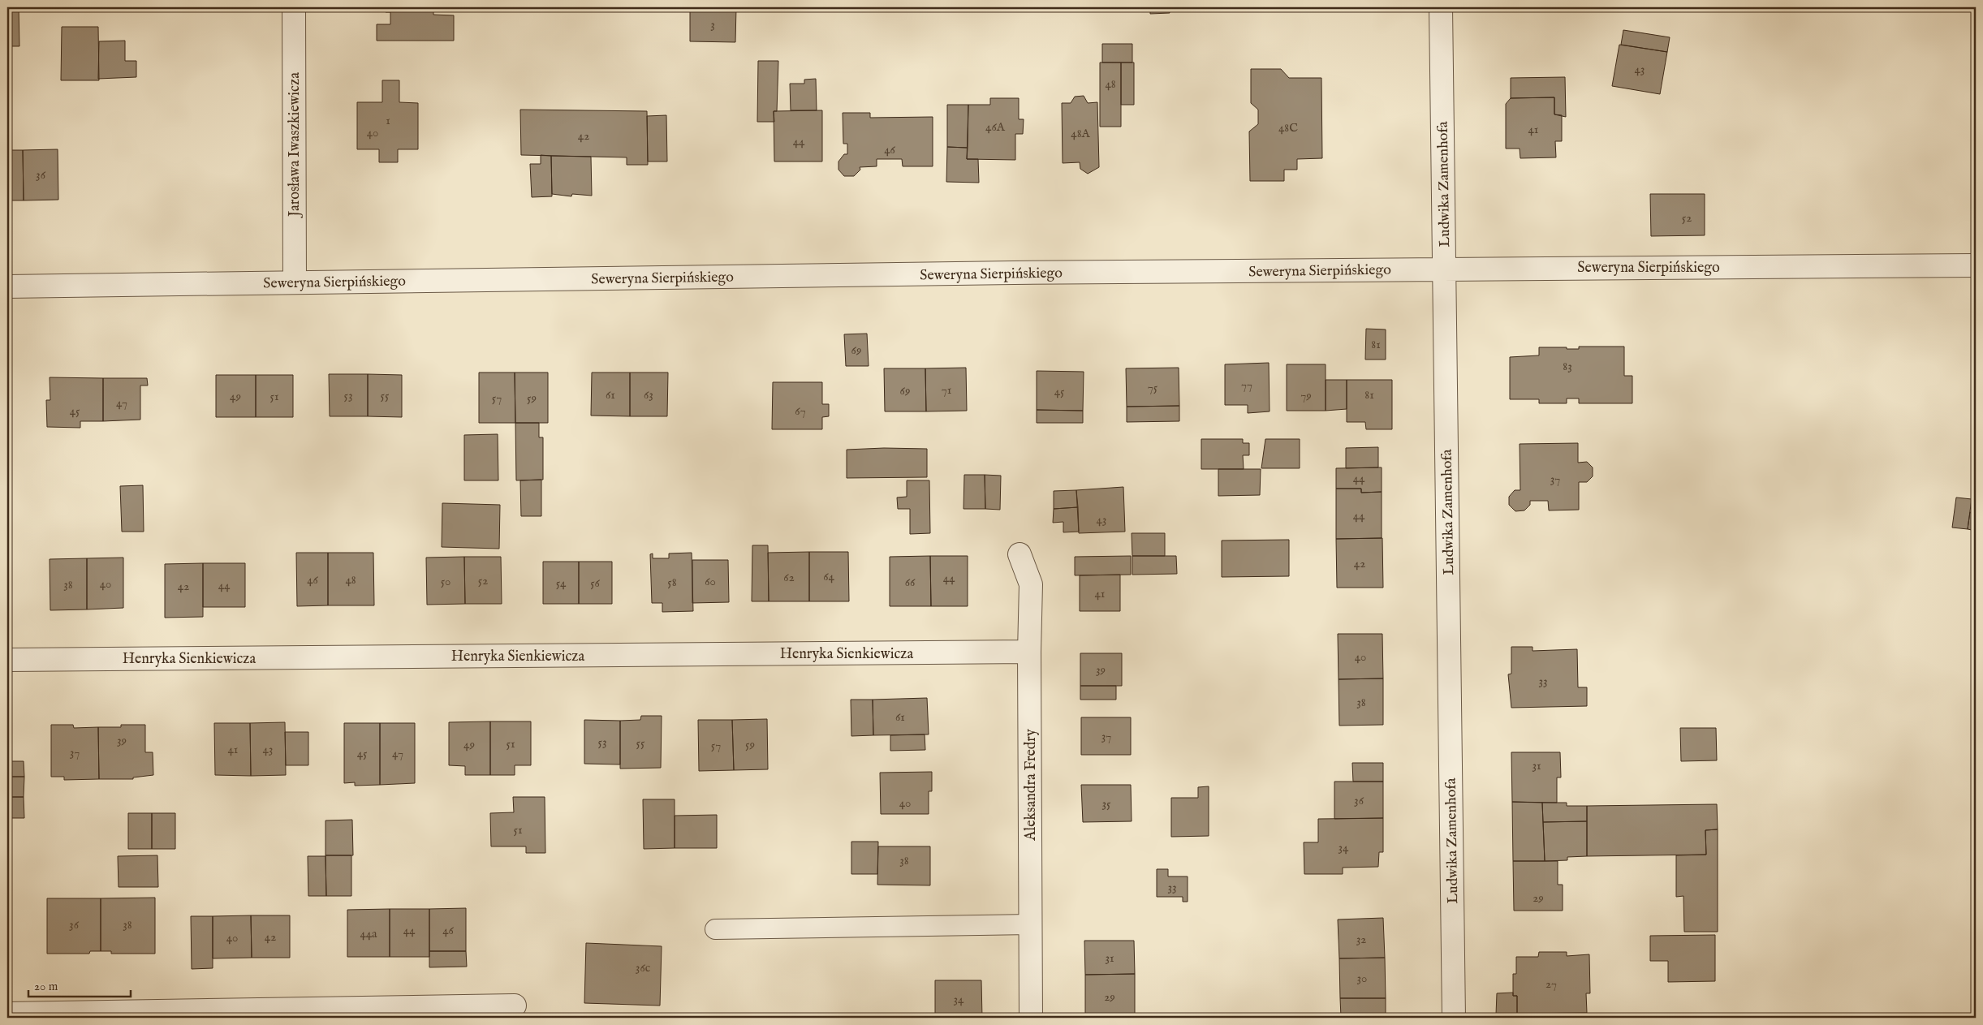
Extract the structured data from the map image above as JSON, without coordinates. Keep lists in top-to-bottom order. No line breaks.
{"streets":{"street":["Jarosława Iwaszkiewicza","Ludwika Zamenhofa","Seweryna Sierpińskiego","Henryka Sienkiewicza","Aleksandra Fredry"]},"crossings":[["Jarosława Iwaszkiewicza","Seweryna Sierpińskiego"],["Ludwika Zamenhofa","Seweryna Sierpińskiego"],["Henryka Sienkiewicza","Aleksandra Fredry"]],"house_numbers":["3","43","48","1","46A","48C","41","40","48A","42","44","46","36","52","81","69","83","77","75","71","69","45","61","63","81","53","55","79","49","51","57","59","47","45","67","44","37","44","43","42","64","62","44","46","48","52","50","60","58","66","54","56","40","38","44","42","41","40","39","33","38","61","37","39","53","55","51","49","59","57","41","43","37","45","47","31","36","40","35","51","34","38","33","29","36","38","44","46","44a","42","40","32","31","36c","30","27","29","34"],"scale_bar":"20 m"}
